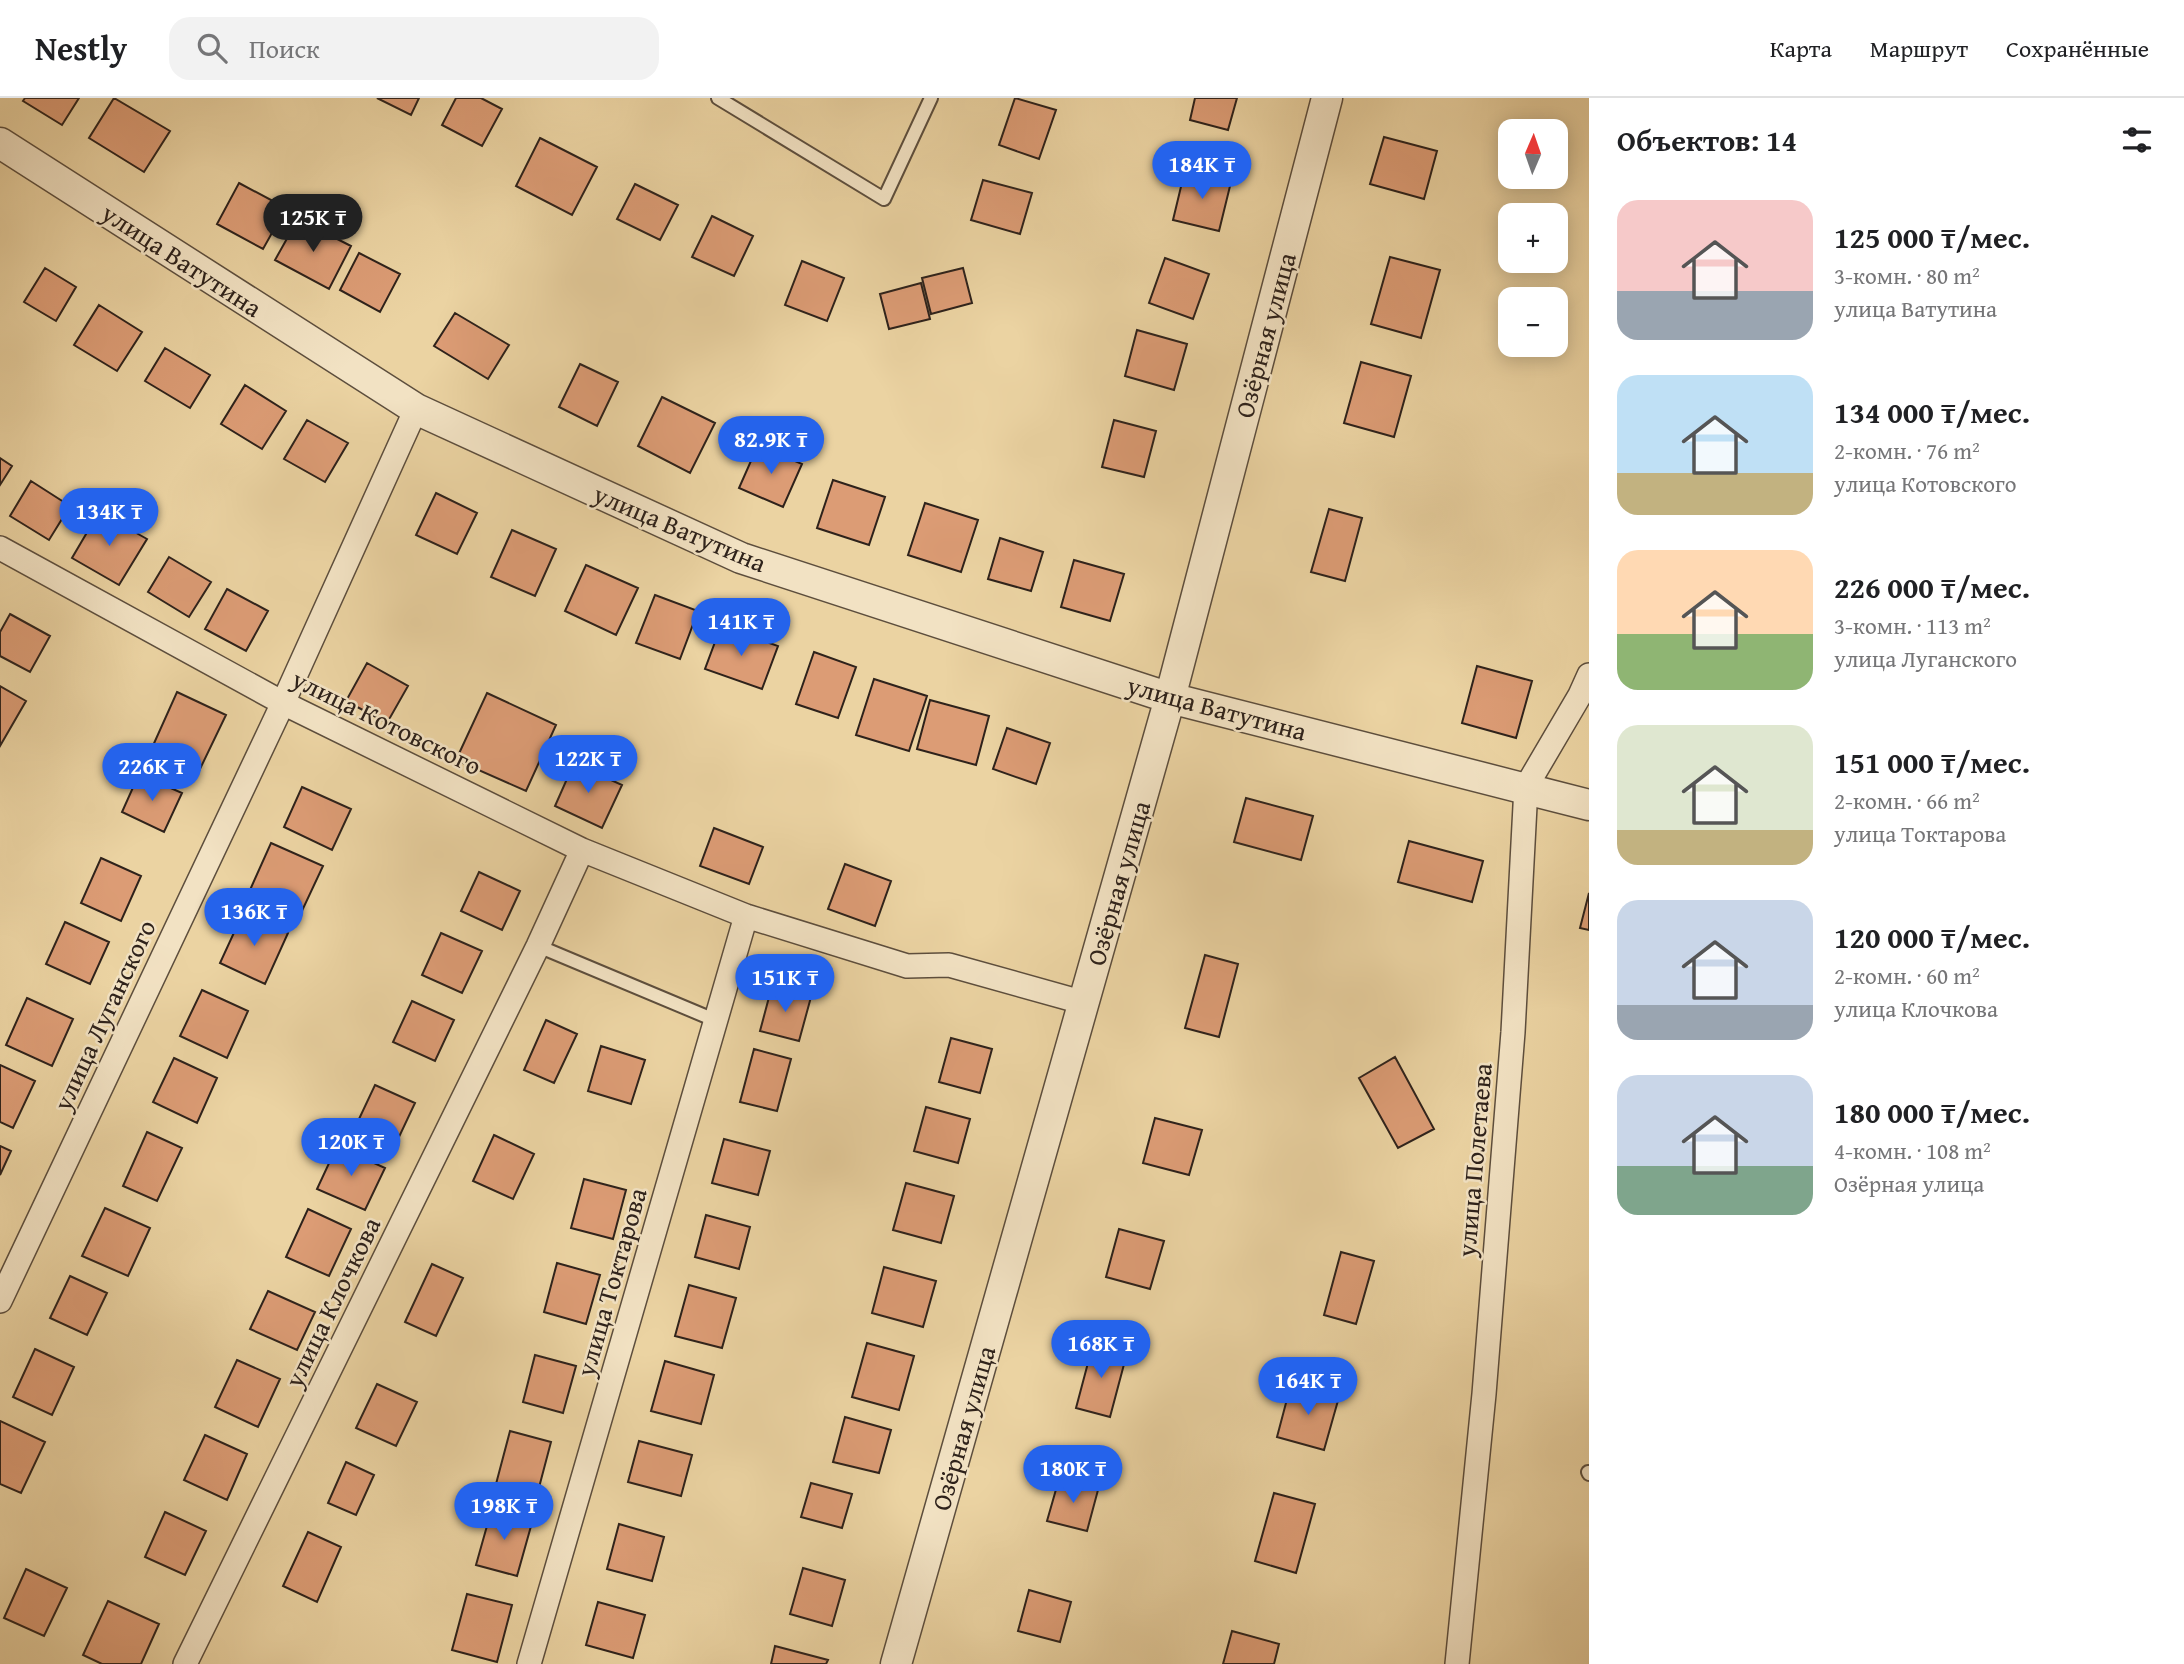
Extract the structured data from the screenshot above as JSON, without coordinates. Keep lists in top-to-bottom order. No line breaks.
{"streets":{"street":["улица Ватутина","Озёрная улица","улица Котовского","улица Луганского","улица Полетаева","улица Токтарова","улица Клочкова"]},"crossings":[["улица Ватутина","Озёрная улица"],["улица Ватутина","улица Луганского"],["улица Ватутина","улица Полетаева"],["Озёрная улица","улица Котовского"],["улица Котовского","улица Луганского"],["улица Котовского","улица Токтарова"],["улица Котовского","улица Клочкова"]],"north":"top","page":{"header":"Nestly","search":"Поиск","nav":["Карта","Маршрут","Сохранённые"],"heading":"Объектов: 14","map_buttons":["+","−"],"price":["184K ₸","125K ₸","82.9K ₸","134K ₸","141K ₸","122K ₸","226K ₸","136K ₸","151K ₸","120K ₸","168K ₸","164K ₸","180K ₸","198K ₸"],"list":[{"name":"125 000 ₸/мес.","note":"3-комн. · 80 m² · улица Ватутина"},{"name":"134 000 ₸/мес.","note":"2-комн. · 76 m² · улица Котовского"},{"name":"226 000 ₸/мес.","note":"3-комн. · 113 m² · улица Луганского"},{"name":"151 000 ₸/мес.","note":"2-комн. · 66 m² · улица Токтарова"},{"name":"120 000 ₸/мес.","note":"2-комн. · 60 m² · улица Клочкова"},{"name":"180 000 ₸/мес.","note":"4-комн. · 108 m² · Озёрная улица"}]}}
